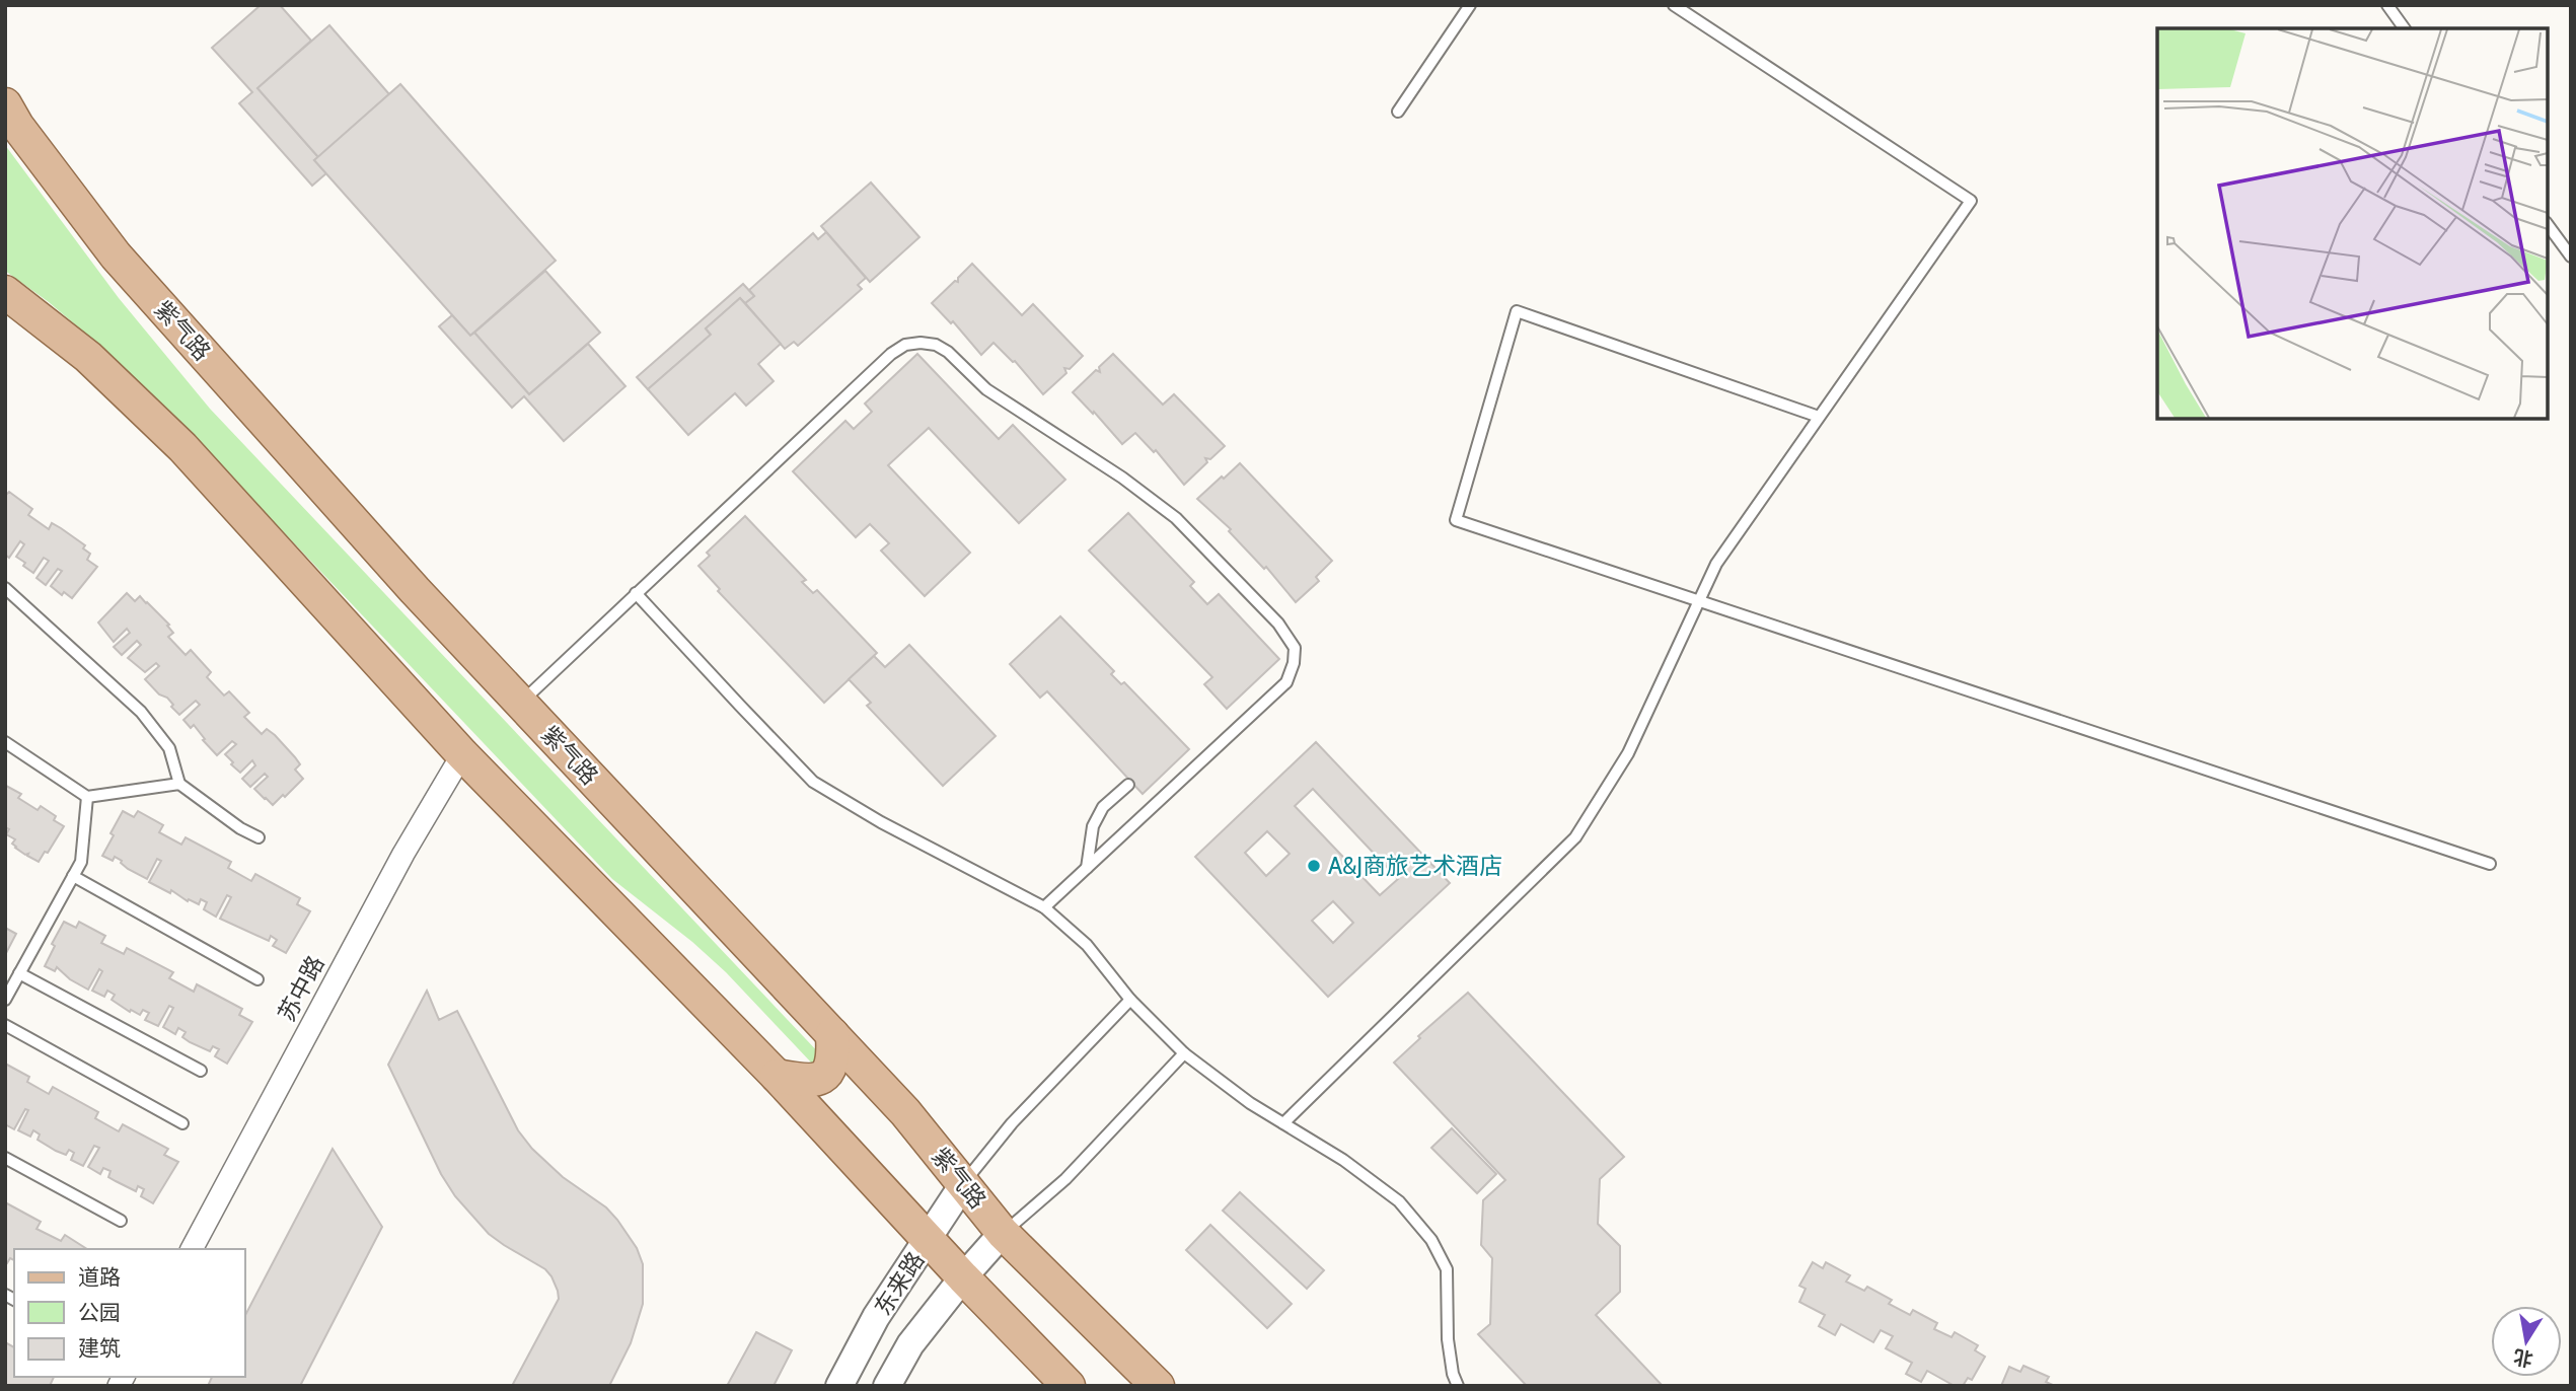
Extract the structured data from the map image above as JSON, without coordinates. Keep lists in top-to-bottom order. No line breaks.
{"streets":{"main road":["紫气路"],"street":["苏中路","东来路"]},"crossings":[["紫气路","东来路"]],"places":["A&J商旅艺术酒店"],"legend":["道路","公园","建筑"],"north":"bottom"}
